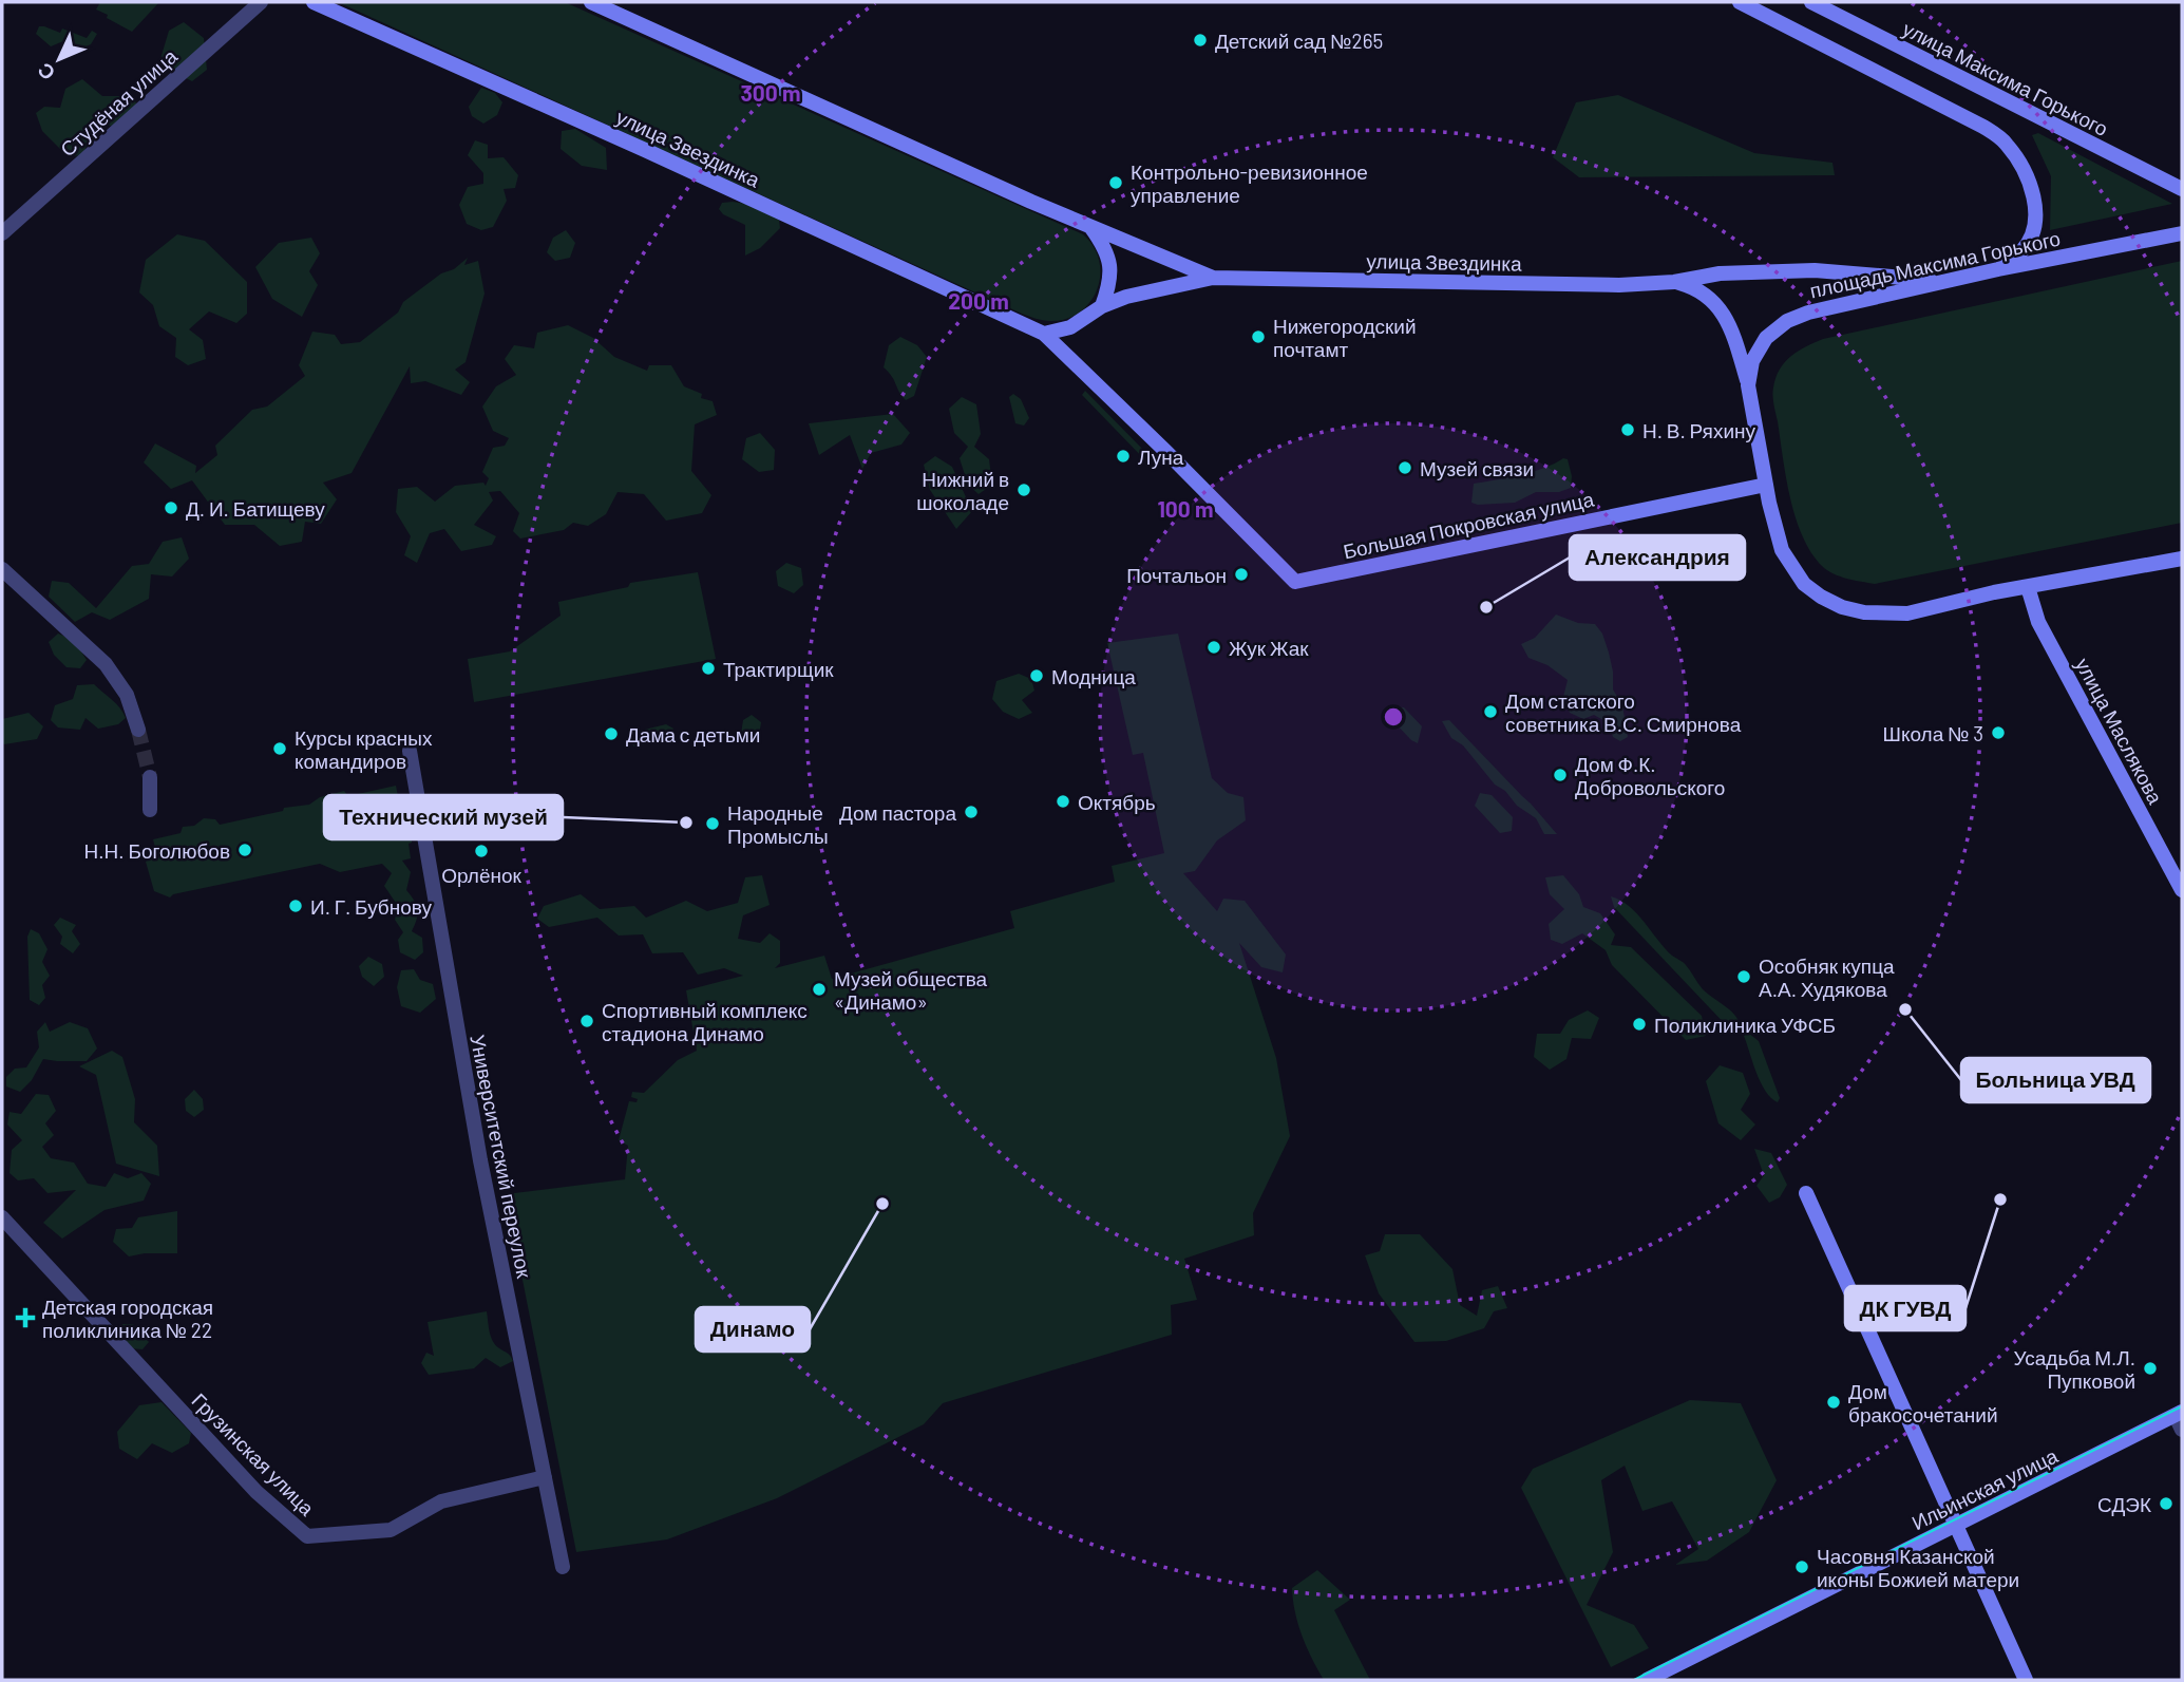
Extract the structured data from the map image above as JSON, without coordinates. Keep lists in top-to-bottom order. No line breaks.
{"streets":{"street":["улица Максима Горького","Студёная улица","улица Звездинка","площадь Максима Горького","Большая Покровская улица","улица Маслякова","Университетский переулок","Грузинская улица","Ильинская улица"]},"crossings":[["улица Звездинка","площадь Максима Горького"],["улица Звездинка","Большая Покровская улица"],["площадь Максима Горького","Большая Покровская улица"],["площадь Максима Горького","улица Маслякова"],["Университетский переулок","Грузинская улица"]],"places":{"other":["Детский сад №265","Контрольно-ревизионное управление","Нижегородский почтамт","Н. В. Ряхину","Луна","Музей связи","Нижний в шоколаде","Д. И. Батищеву","Почтальон","Александрия","Жук Жак","Трактирщик","Модница","Дом статского советника В.С. Смирнова","Школа № 3","Дама с детьми","Курсы красных командиров","Дом Ф.К. Добровольского","Октябрь","Дом пастора","Технический музей","Народные Промыслы","Н.Н. Боголюбов","Орлёнок","И. Г. Бубнову","Особняк купца А.А. Худякова","Музей общества «Динамо»","Больница УВД","Спортивный комплекс стадиона Динамо","Поликлиника УФСБ","ДК ГУВД","Динамо","Усадьба М.Л. Пупковой","Дом бракосочетаний","СДЭК","Часовня Казанской иконы Божией матери"],"health":["Детская городская поликлиника № 22"]},"north":"bottom left","rings":["300 m","200 m","100 m"]}
